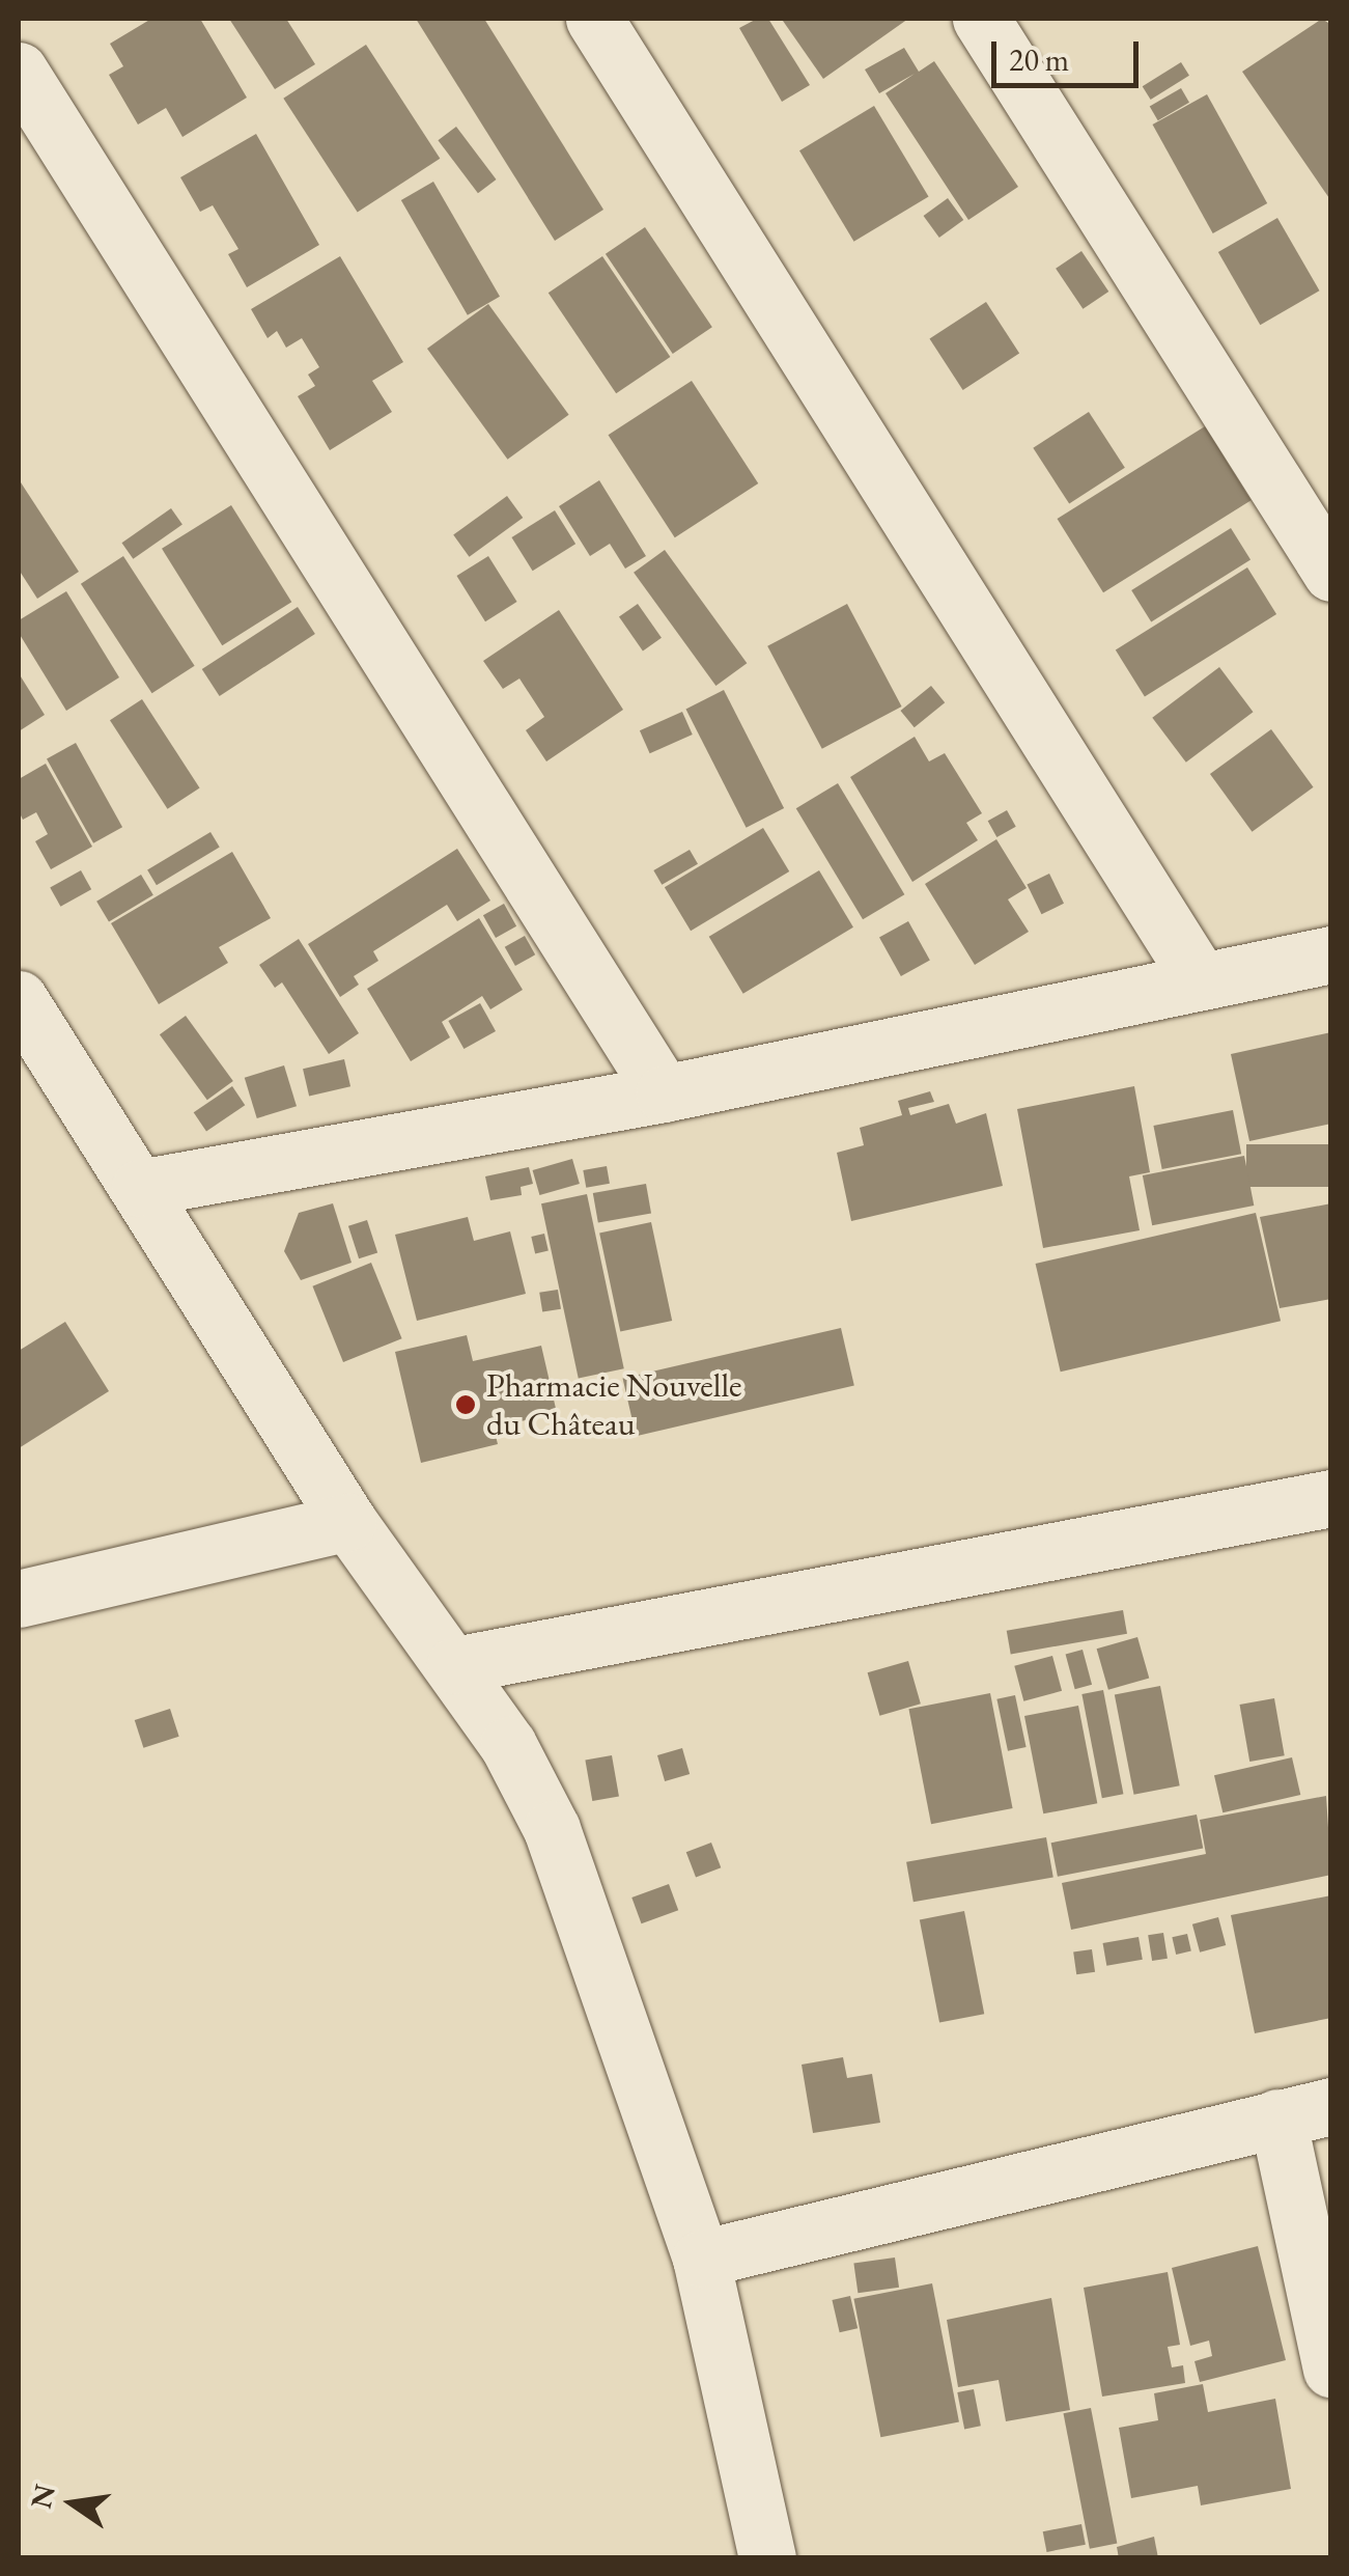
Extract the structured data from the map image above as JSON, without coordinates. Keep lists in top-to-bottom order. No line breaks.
{"places":["Pharmacie Nouvelle du Château"],"scale_bar":"20 m","north":"left"}
